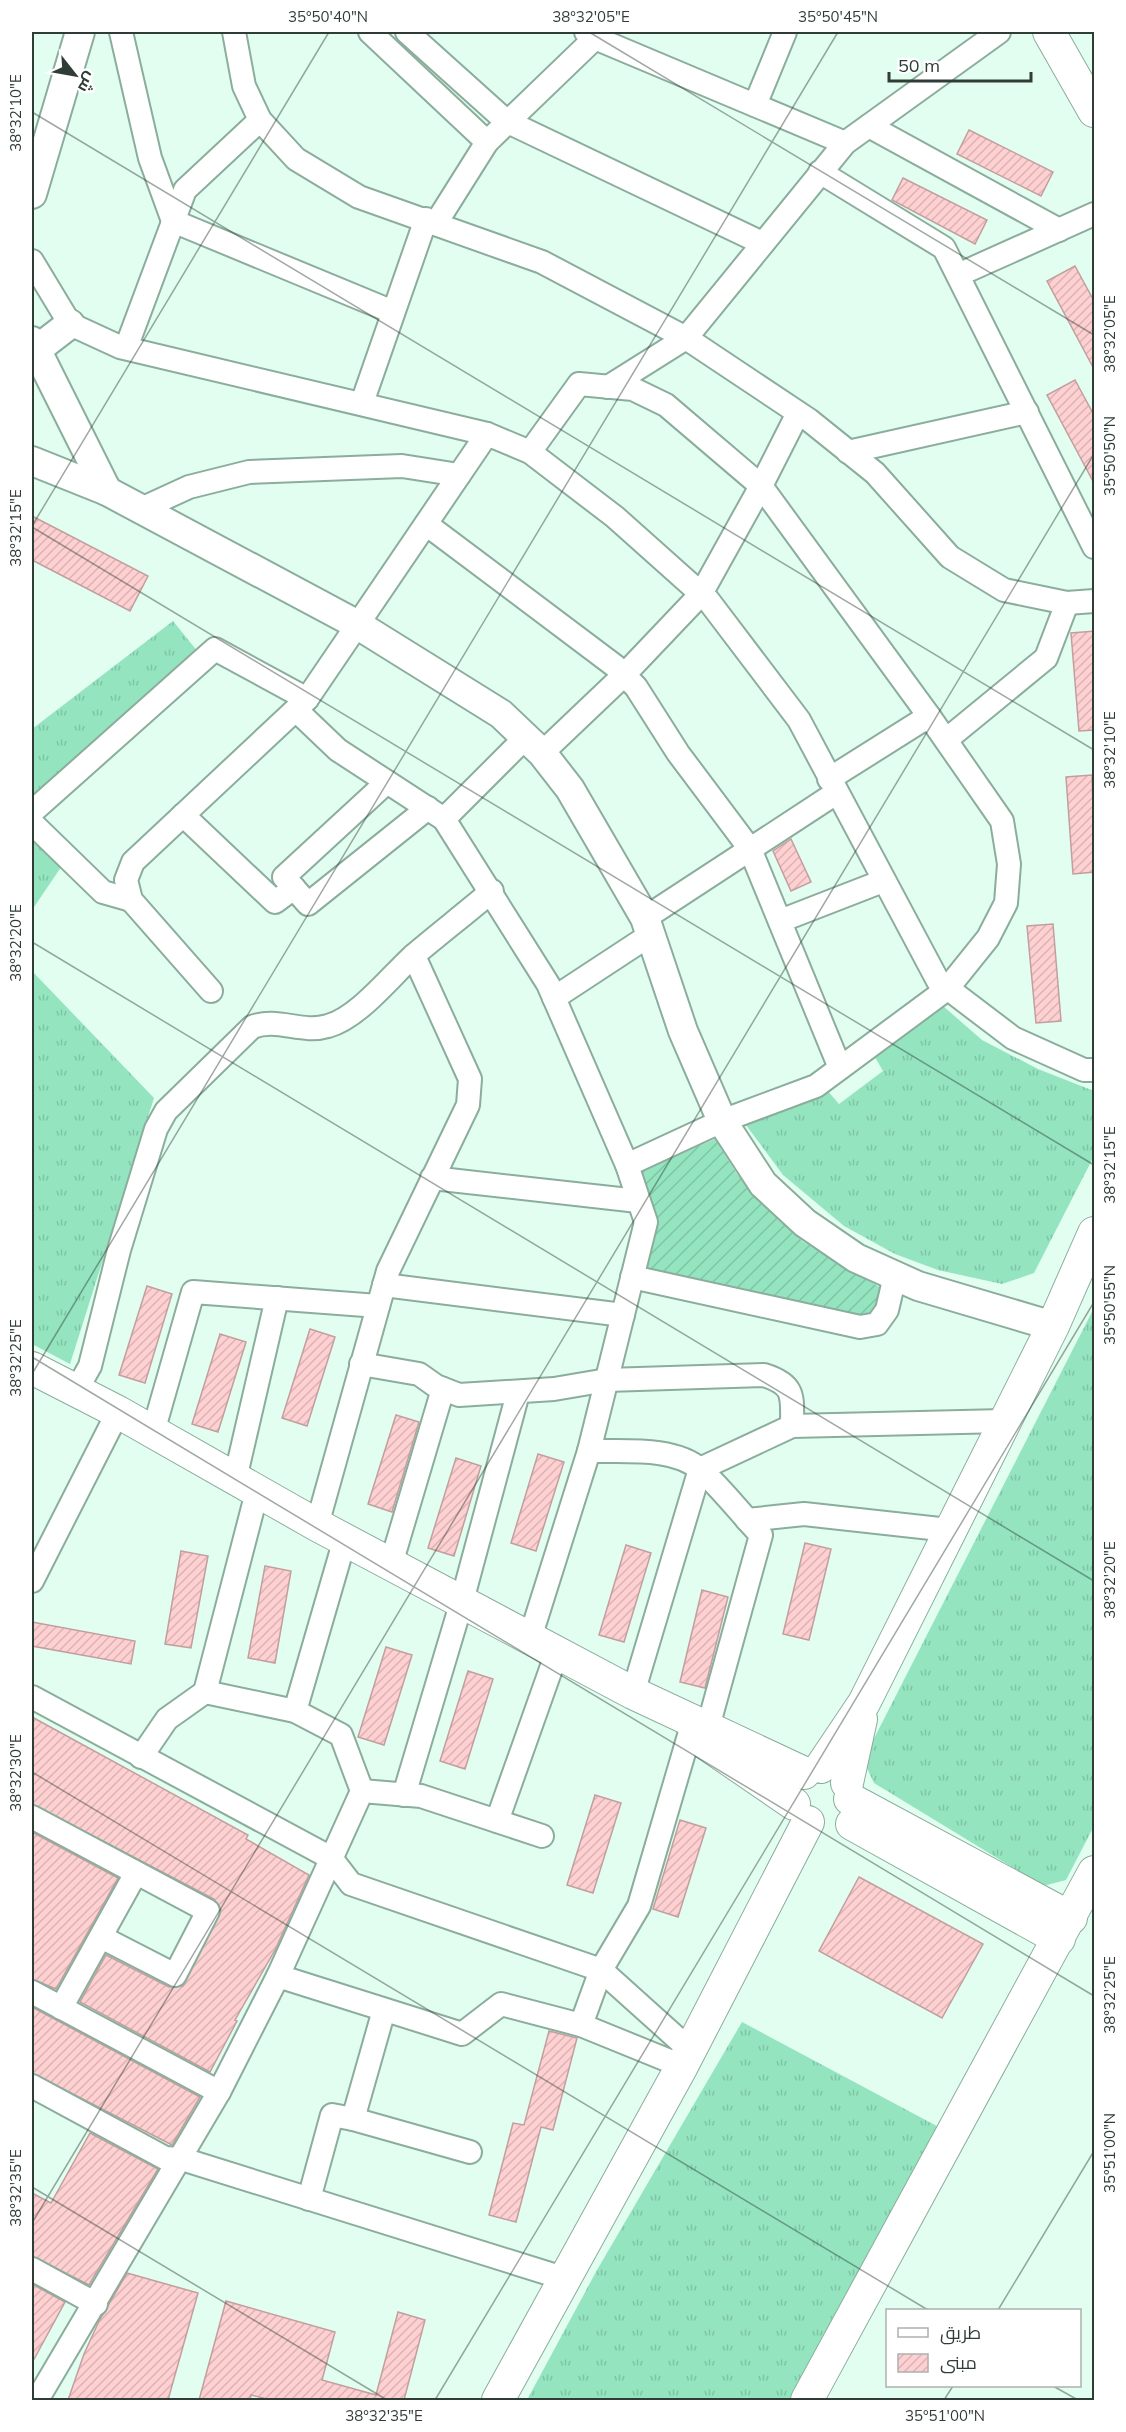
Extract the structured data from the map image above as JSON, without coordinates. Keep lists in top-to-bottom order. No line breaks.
{"legend":["طريق","مبنى"],"scale_bar":"50 m","north":"bottom right","coordinates":["35°50'40\"N","38°32'05\"E","35°50'45\"N","38°32'10\"E","35°50'50\"N","38°32'15\"E","38°32'20\"E","35°50'55\"N","38°32'25\"E","38°32'30\"E","35°51'00\"N","38°32'35\"E"]}
